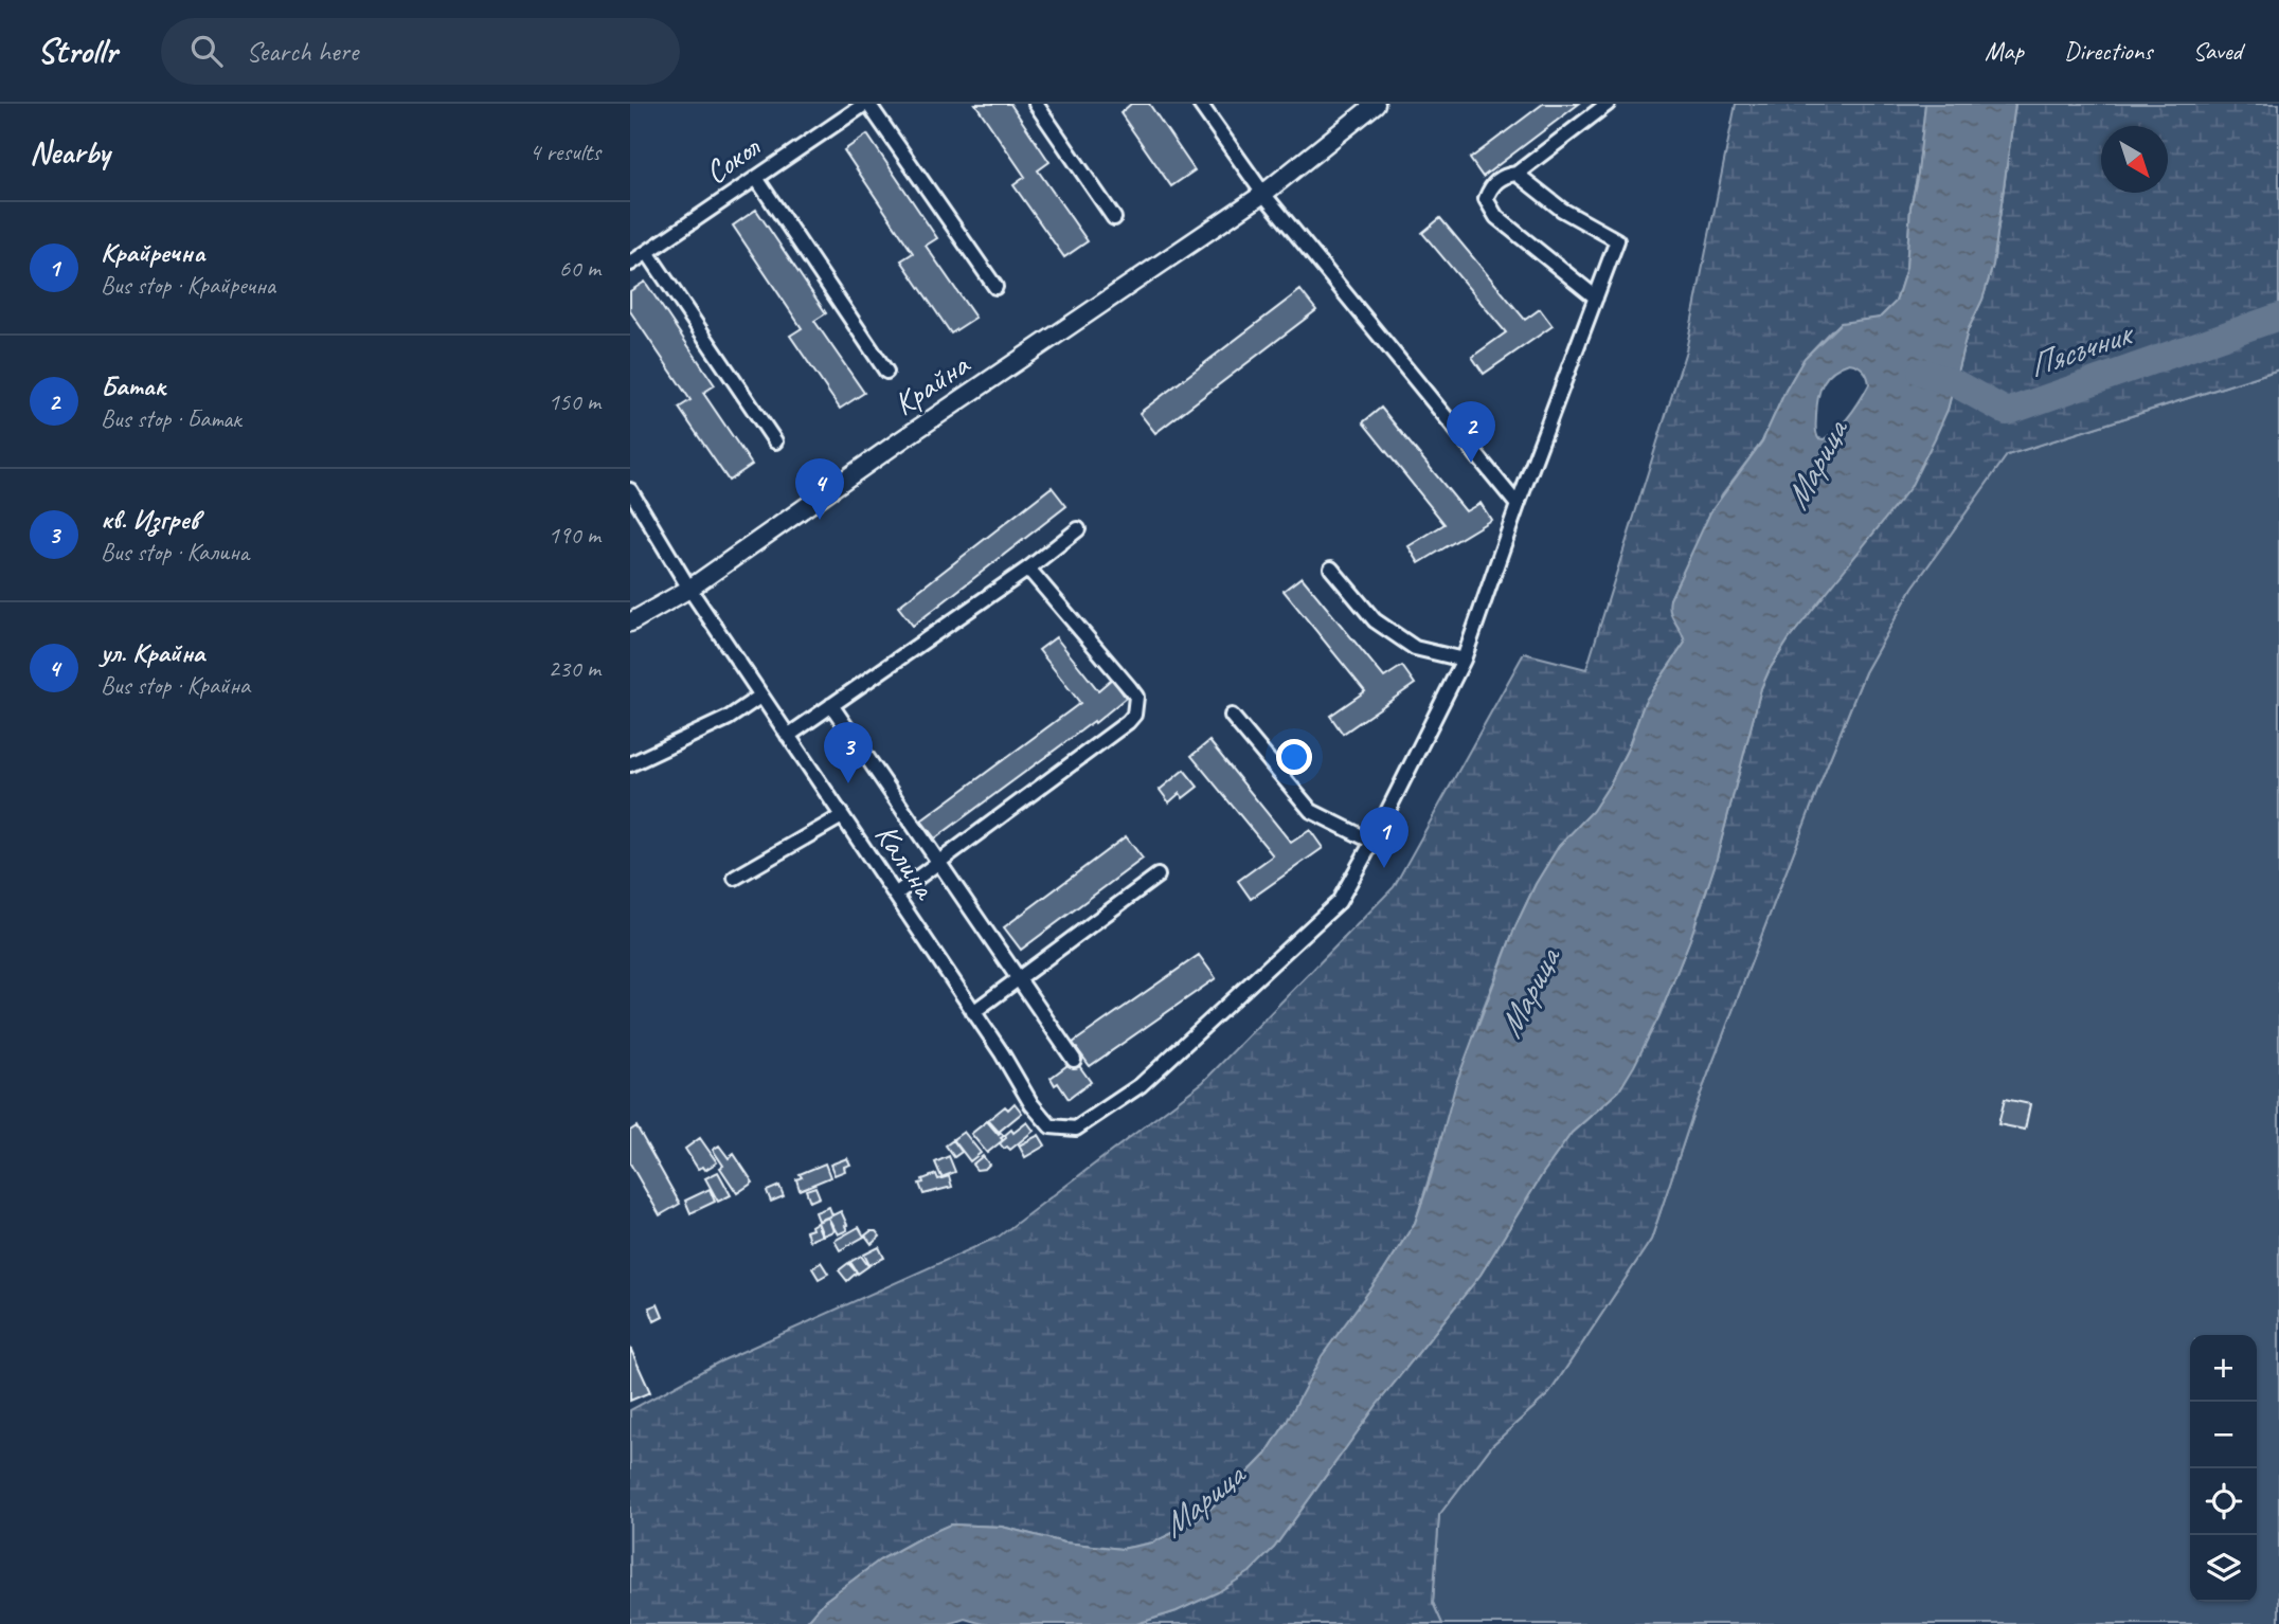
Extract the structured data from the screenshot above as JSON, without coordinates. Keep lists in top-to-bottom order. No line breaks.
{"streets":{"street":["Сокол","Крайна","Калина"]},"crossings":[["Крайна","Калина"]],"water":["Пясъчник","Марица"],"north":"bottom right","page":{"header":"Strollr","search":"Search here","nav":["Map","Directions","Saved"],"heading":["Nearby","4 results"],"list":[{"mark":"1","name":"Крайречна","note":"Bus stop · Крайречна","value":"60 m"},{"mark":"2","name":"Батак","note":"Bus stop · Батак","value":"150 m"},{"mark":"3","name":"кв. Изгрев","note":"Bus stop · Калина","value":"190 m"},{"mark":"4","name":"ул. Крайна","note":"Bus stop · Крайна","value":"230 m"}],"pins":["2","4","3","1"],"map_buttons":["+","−"]}}
